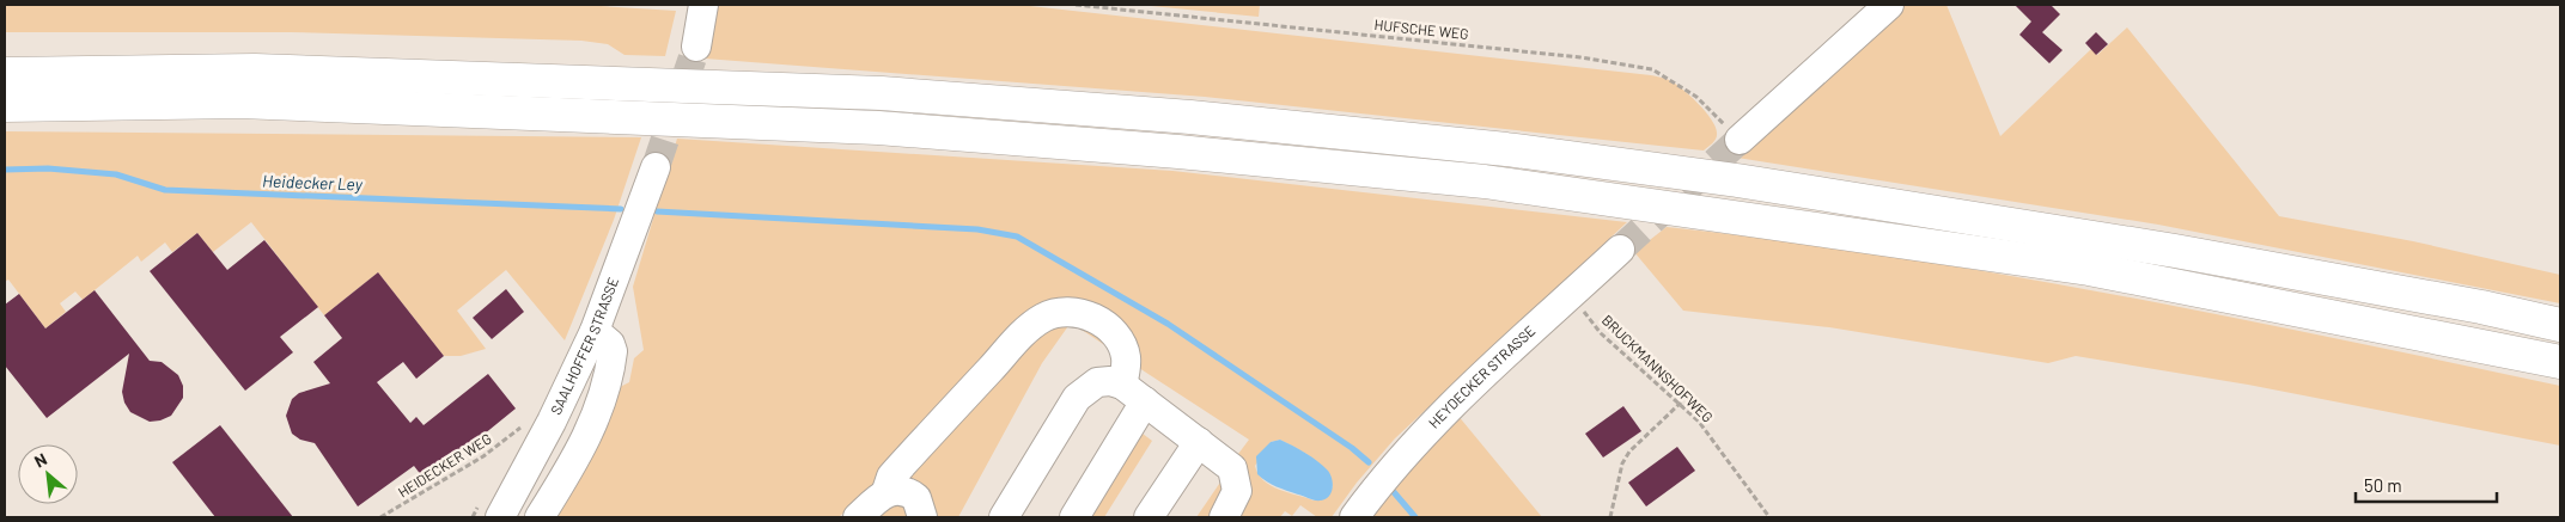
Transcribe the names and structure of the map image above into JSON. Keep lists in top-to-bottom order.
{
  "streets": {
    "street": ["SAALHOFFER STRASSE", "HEYDECKER STRASSE"],
    "path": ["HUFSCHE WEG", "BRUCKMANNSHOFWEG", "HEIDECKER WEG"]
  },
  "crossings": [
    ["SAALHOFFER STRASSE", "HEIDECKER WEG"],
    ["BRUCKMANNSHOFWEG", "HEYDECKER STRASSE"]
  ],
  "water": ["Heidecker Ley"],
  "scale_bar": "50 m",
  "north": "top left"
}
